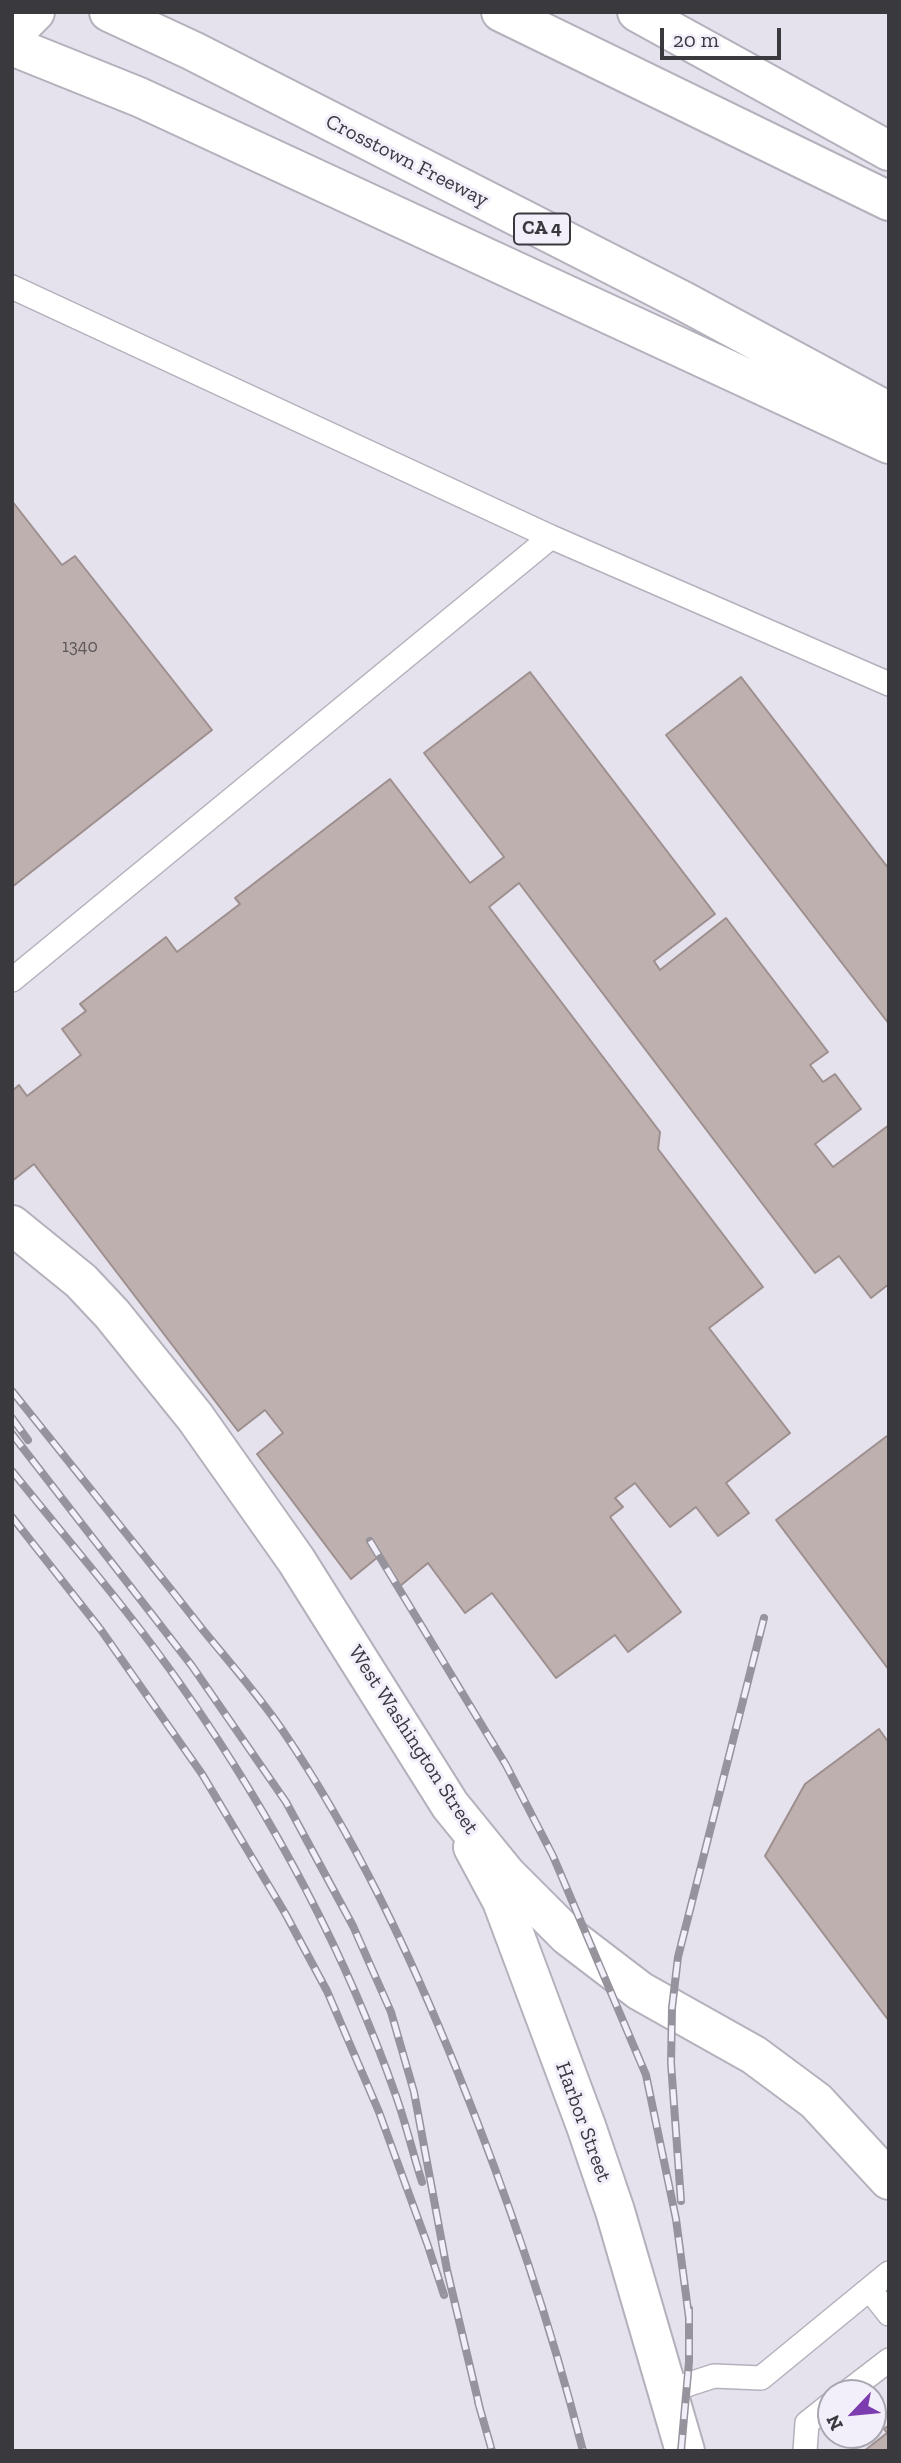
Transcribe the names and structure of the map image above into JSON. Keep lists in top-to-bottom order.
{
  "streets": {
    "main road": [
      "Crosstown Freeway",
      "CA 4",
      "West Washington Street",
      "Harbor Street"
    ]
  },
  "crossings": [
    ["West Washington Street", "Harbor Street"]
  ],
  "house_numbers": ["1340"],
  "scale_bar": "20 m",
  "north": "bottom left"
}
